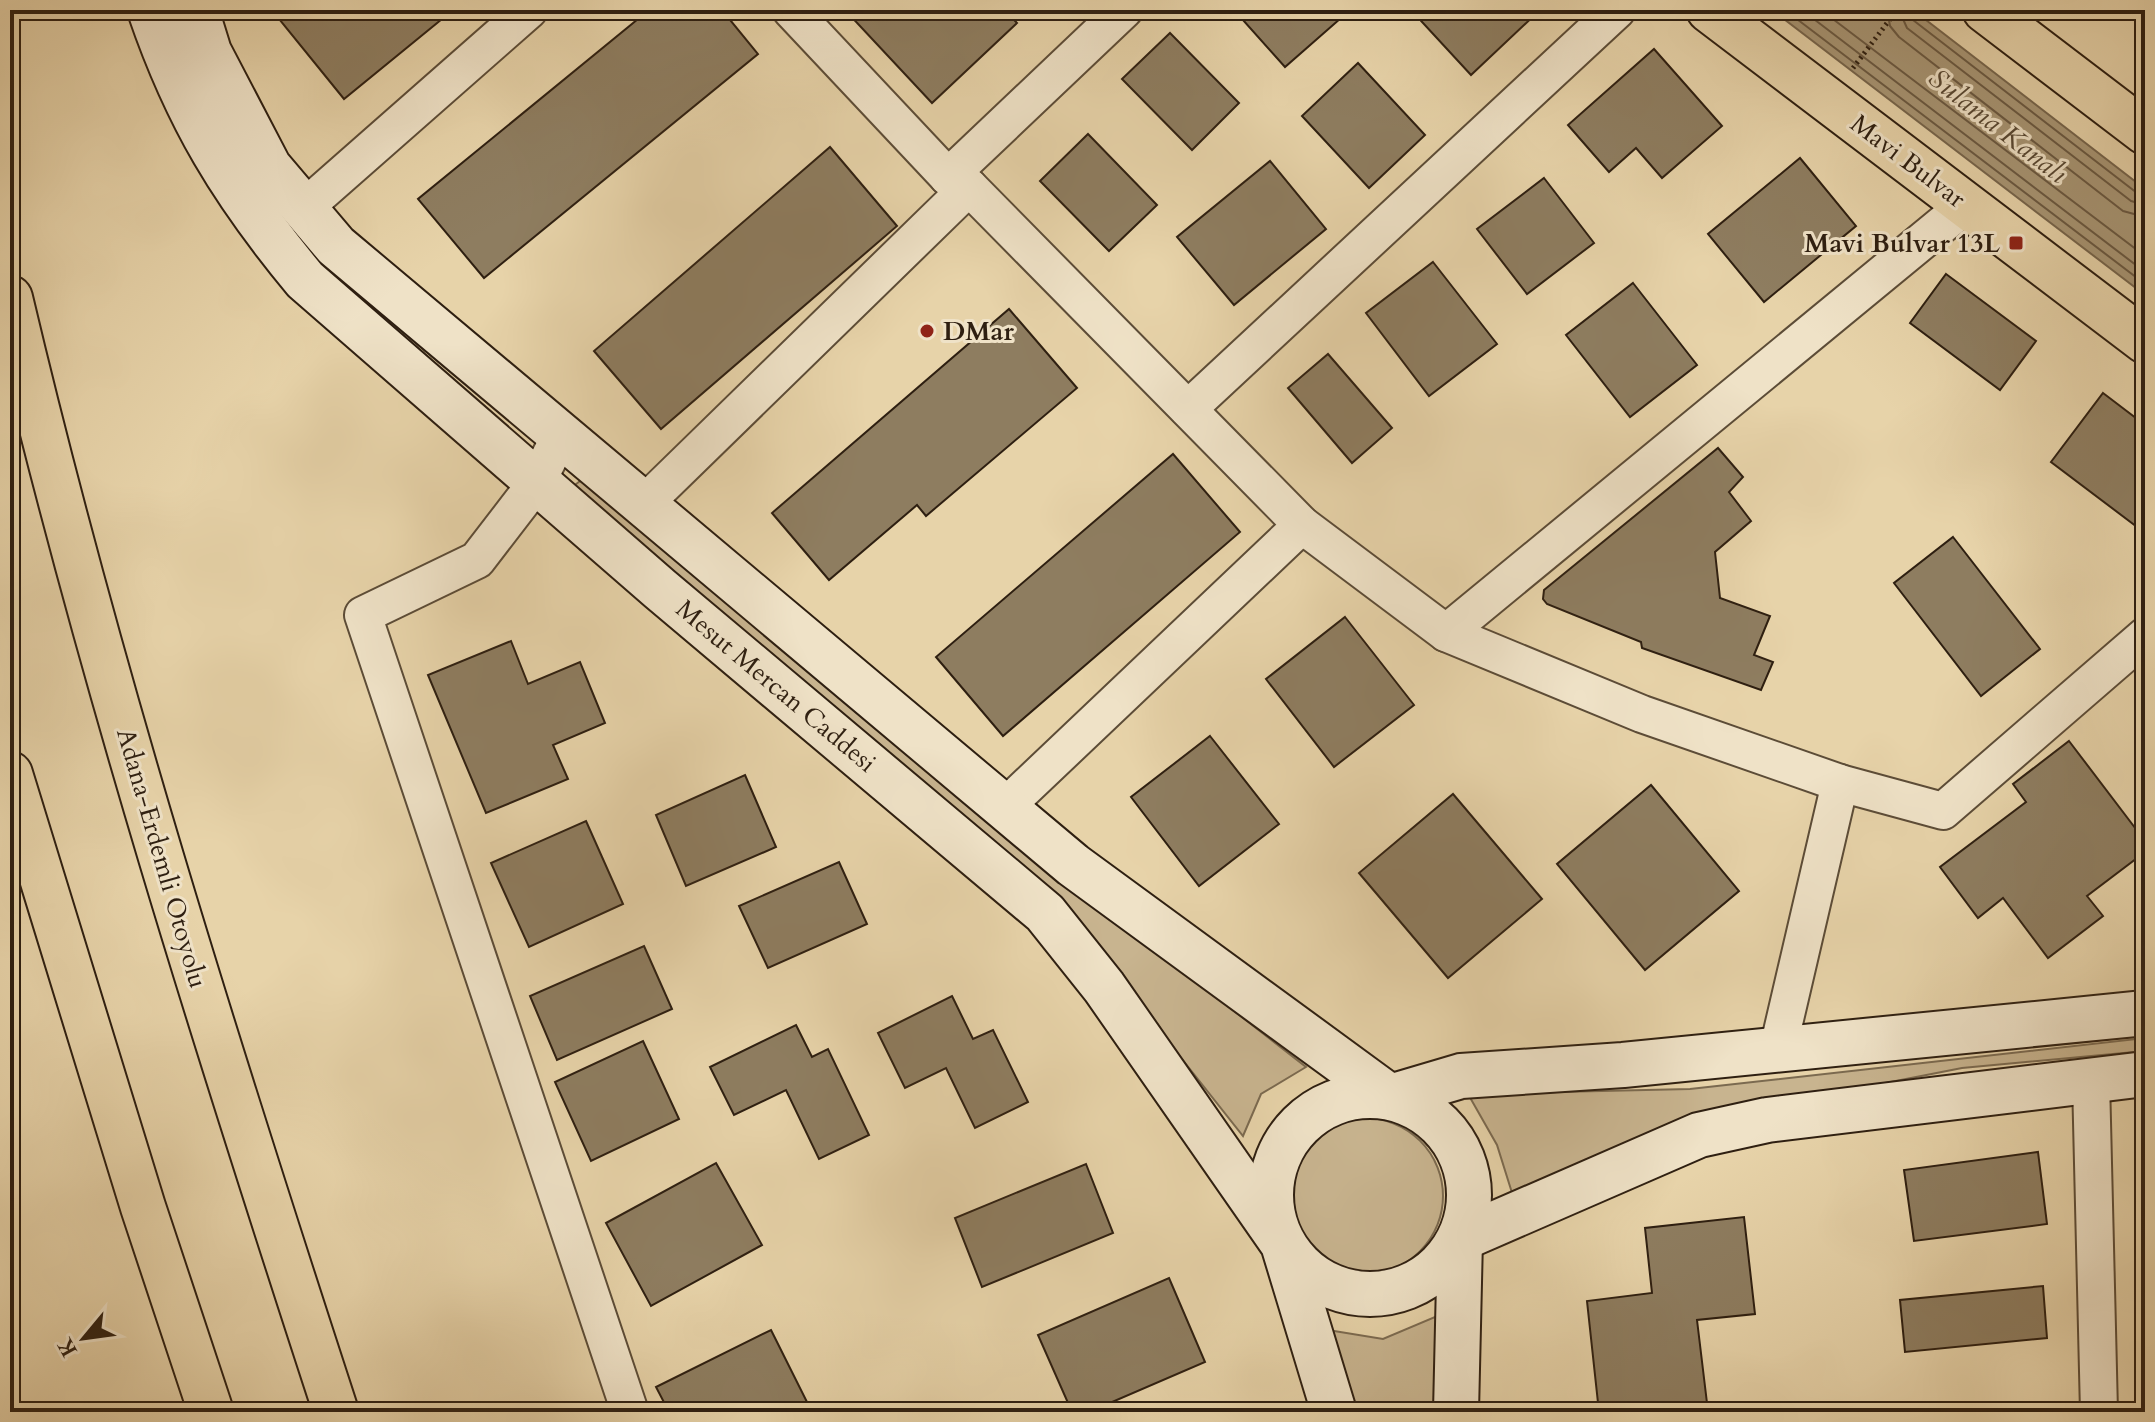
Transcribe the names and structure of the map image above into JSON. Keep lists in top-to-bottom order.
{
  "streets": {
    "main road": ["Mavi Bulvar", "Mesut Mercan Caddesi", "Adana-Erdemli Otoyolu"]
  },
  "water": ["Sulama Kanalı"],
  "places": {
    "transit": ["Mavi Bulvar 13L"],
    "other": ["DMar"]
  },
  "north": "bottom left"
}
